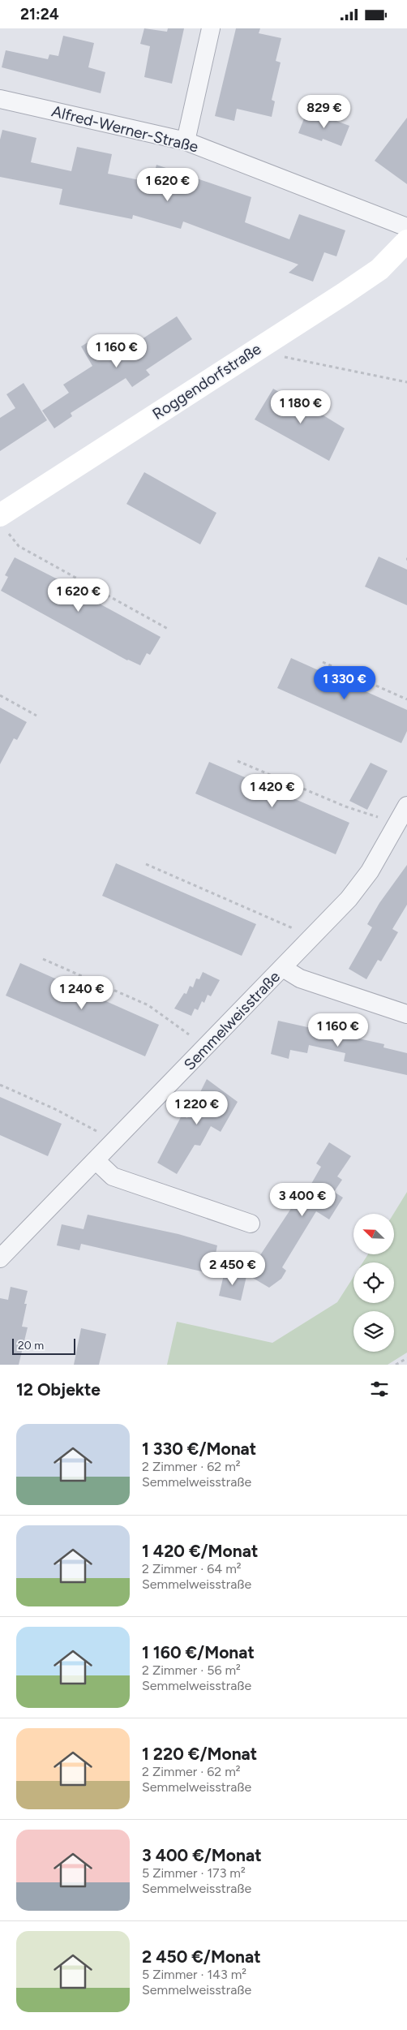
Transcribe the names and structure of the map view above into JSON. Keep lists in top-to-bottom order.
{
  "streets": {
    "street": ["Alfred-Werner-Straße", "Roggendorfstraße", "Semmelweisstraße"]
  },
  "scale_bar": "20 m",
  "north": "top left",
  "page": {
    "status": "21:24",
    "price": [
      "829 €",
      "1 620 €",
      "1 160 €",
      "1 180 €",
      "1 620 €",
      "1 330 €",
      "1 420 €",
      "1 240 €",
      "1 160 €",
      "1 220 €",
      "3 400 €",
      "2 450 €"
    ],
    "scale": "20 m",
    "heading": "12 Objekte",
    "list": [
      {
        "name": "1 330 €/Monat",
        "note": "2 Zimmer · 62 m² · Semmelweisstraße"
      },
      {
        "name": "1 420 €/Monat",
        "note": "2 Zimmer · 64 m² · Semmelweisstraße"
      },
      {
        "name": "1 160 €/Monat",
        "note": "2 Zimmer · 56 m² · Semmelweisstraße"
      },
      {
        "name": "1 220 €/Monat",
        "note": "2 Zimmer · 62 m² · Semmelweisstraße"
      },
      {
        "name": "3 400 €/Monat",
        "note": "5 Zimmer · 173 m² · Semmelweisstraße"
      },
      {
        "name": "2 450 €/Monat",
        "note": "5 Zimmer · 143 m² · Semmelweisstraße"
      }
    ]
  }
}
